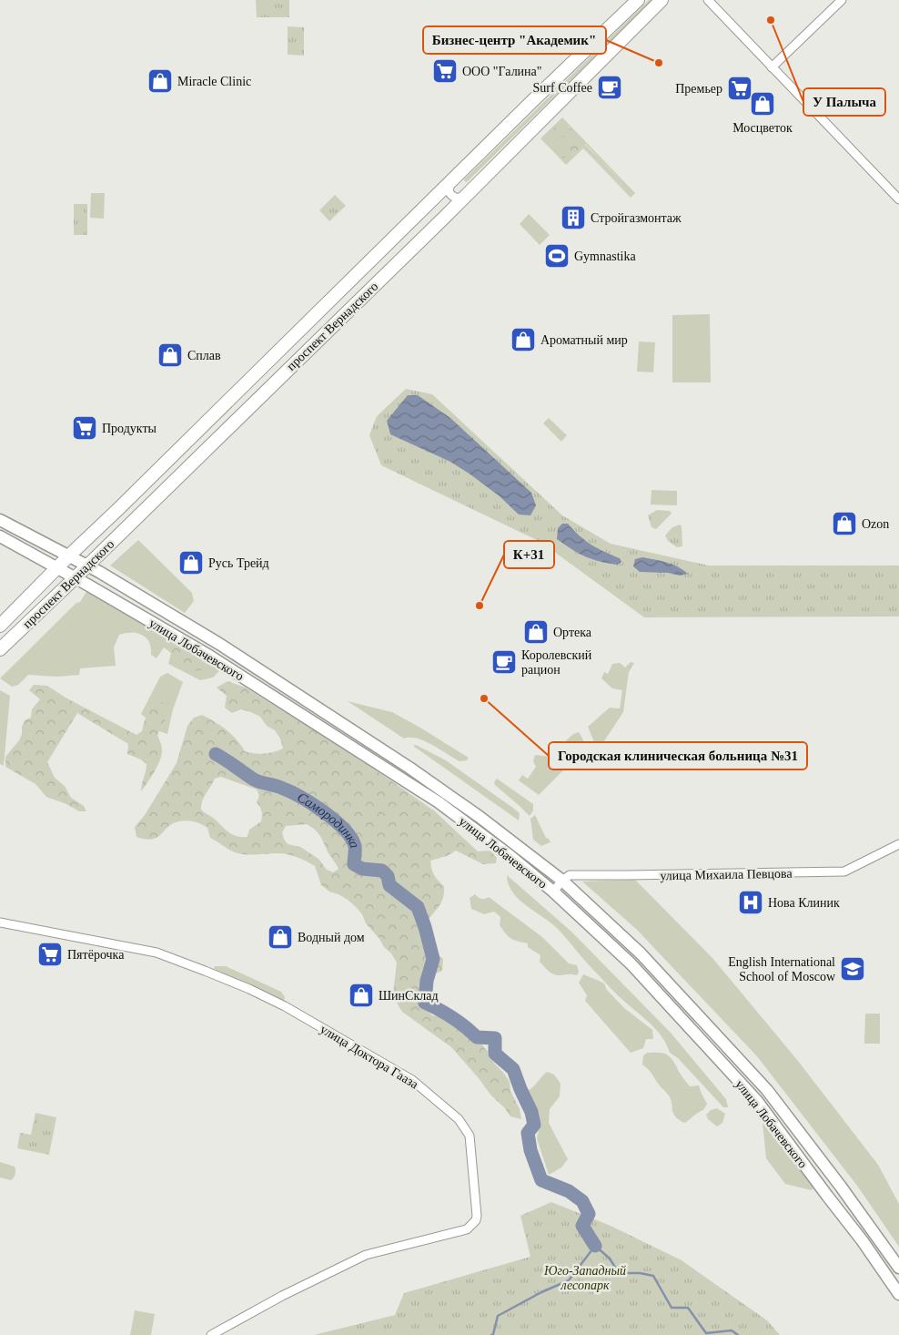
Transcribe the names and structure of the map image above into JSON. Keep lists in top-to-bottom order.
{
  "streets": {
    "main road": ["проспект Вернадского", "улица Лобачевского"],
    "street": ["улица Михаила Певцова", "улица Доктора Гааза"]
  },
  "crossings": [
    ["проспект Вернадского", "улица Лобачевского"],
    ["улица Лобачевского", "улица Михаила Певцова"]
  ],
  "water": ["Самородинка"],
  "parks": ["Юго-Западный лесопарк"],
  "places": {
    "other": [
      "У Палыча",
      "Бизнес-центр \"Академик\"",
      "К+31",
      "Городская клиническая больница №31"
    ],
    "supermarket": [
      "ООО \"Галина\"",
      "Премьер",
      "Продукты",
      "Пятёрочка"
    ],
    "shop": [
      "Miracle Clinic",
      "Мосцветок",
      "Ароматный мир",
      "Сплав",
      "Ozon",
      "Русь Трейд",
      "Ортека",
      "Водный дом",
      "ШинСклад"
    ],
    "cafe": ["Surf Coffee", "Королевский рацион"],
    "building": ["Стройгазмонтаж"],
    "sports": ["Gymnastika"],
    "hospital": ["Нова Клиник"],
    "school or university": ["English International School of Moscow"]
  }
}
